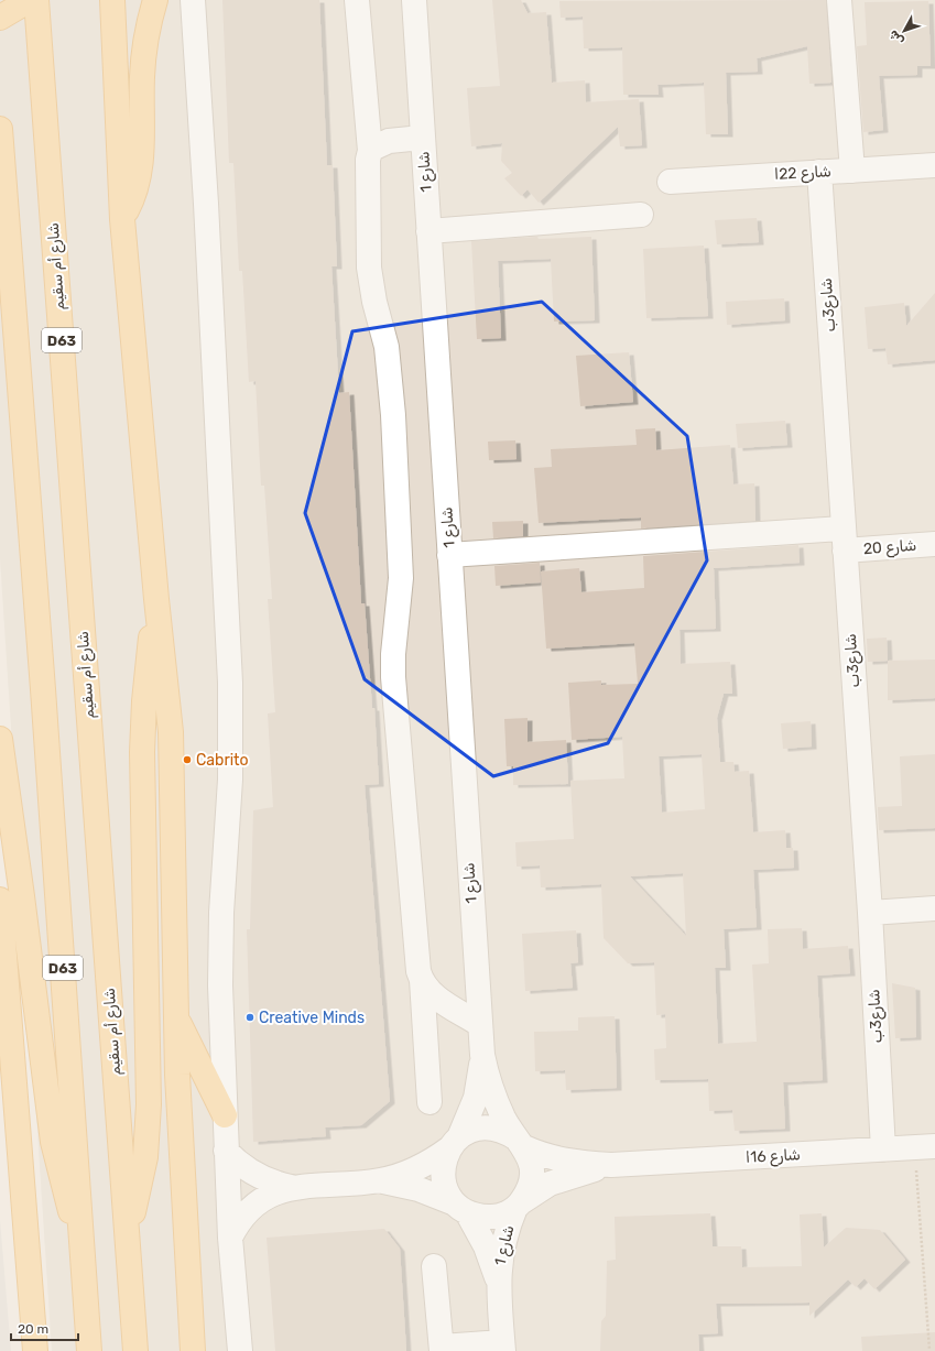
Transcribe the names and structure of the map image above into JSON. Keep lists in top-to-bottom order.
{
  "streets": {
    "main road": ["شارع أم سقيم", "D63"],
    "street": [
      "شارع 1",
      "شارع 22ا",
      "شارع3ب",
      "شارع 20",
      "شارع 16ا"
    ]
  },
  "crossings": [
    ["شارع 1", "شارع 20"],
    ["شارع 1", "شارع 16ا"],
    ["شارع 22ا", "شارع3ب"],
    ["شارع3ب", "شارع 20"],
    ["شارع3ب", "شارع 16ا"]
  ],
  "places": ["Cabrito", "Creative Minds"],
  "scale_bar": "20 m",
  "north": "bottom left"
}
